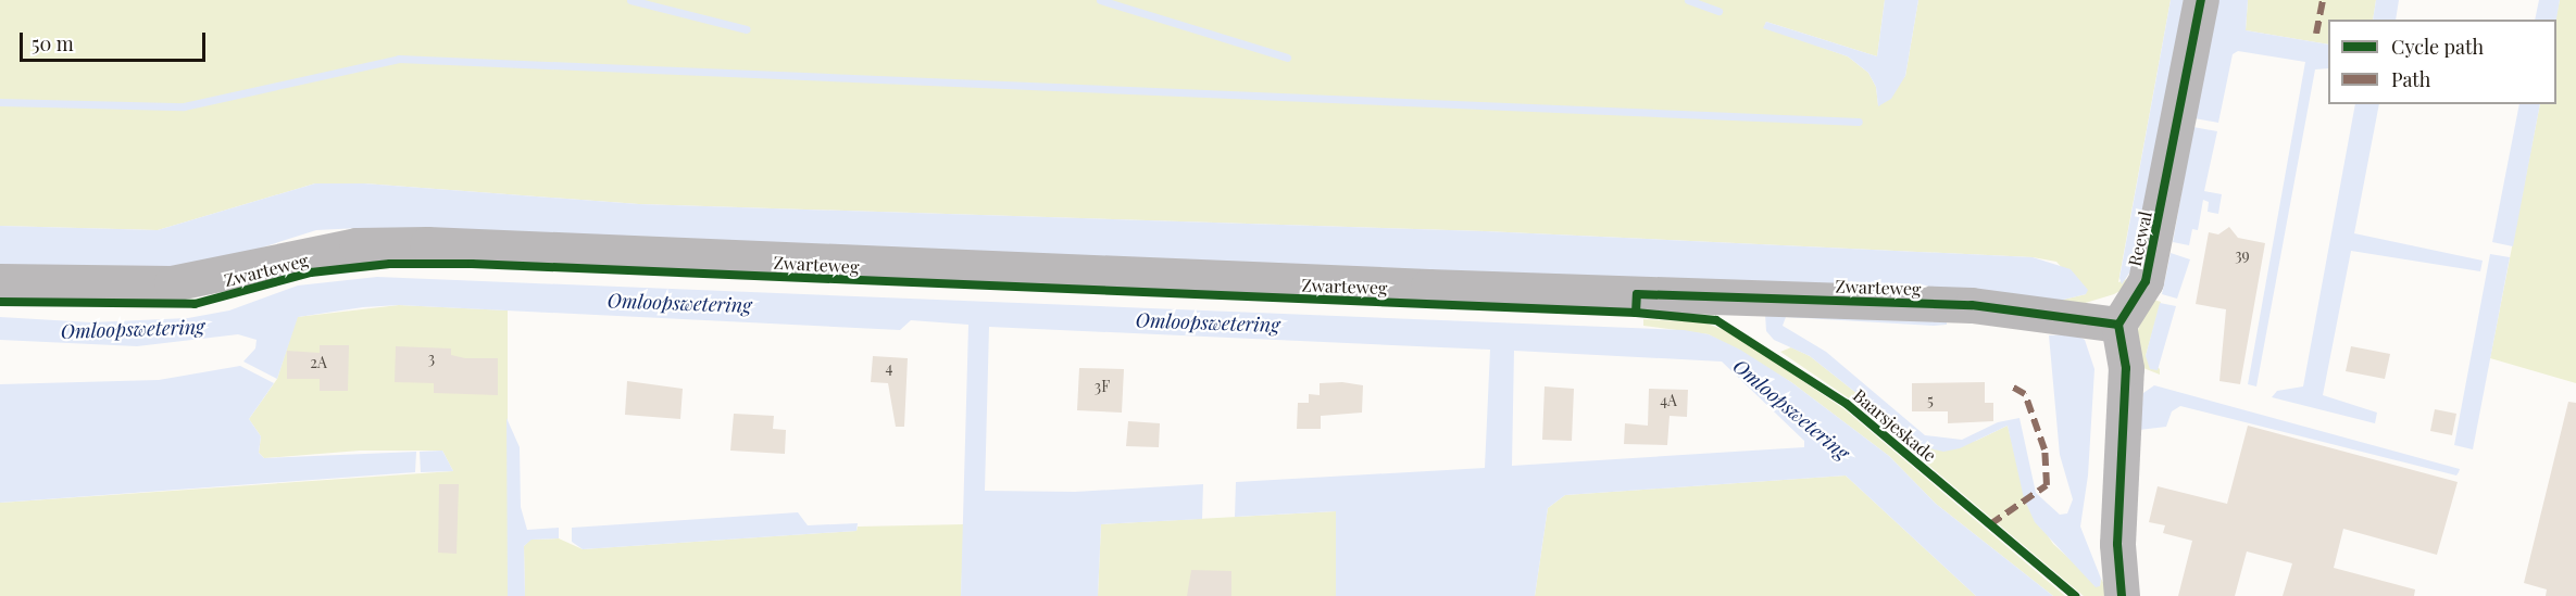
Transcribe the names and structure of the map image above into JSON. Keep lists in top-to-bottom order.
{
  "streets": {
    "street": ["Reewal", "Zwarteweg"],
    "cycle path": ["Baarsjeskade"]
  },
  "crossings": [
    ["Reewal", "Zwarteweg"]
  ],
  "water": ["Omloopswetering"],
  "house_numbers": [
    "39",
    "3",
    "2A",
    "4",
    "3F",
    "4A",
    "5"
  ],
  "legend": ["Cycle path", "Path"],
  "scale_bar": "50 m"
}
